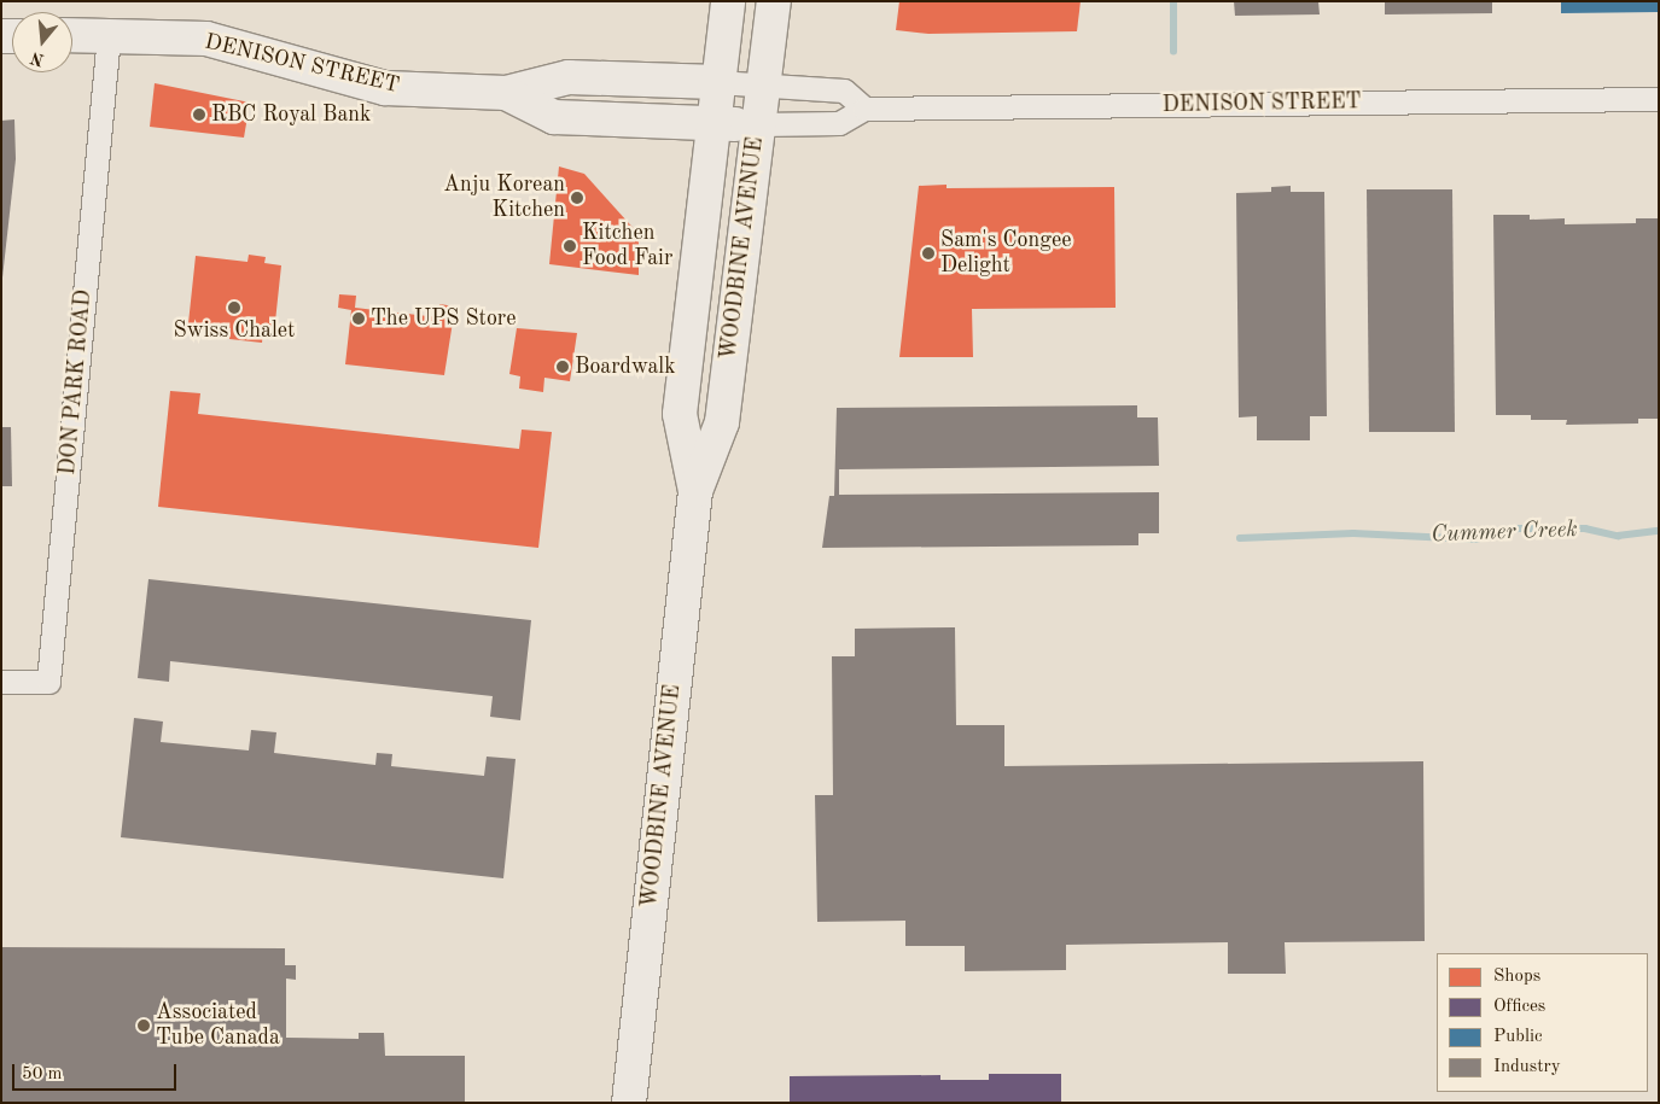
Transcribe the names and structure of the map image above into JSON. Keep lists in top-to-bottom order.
{
  "streets": {
    "main road": ["DENISON STREET", "WOODBINE AVENUE"],
    "street": ["DON PARK ROAD"]
  },
  "crossings": [
    ["DENISON STREET", "WOODBINE AVENUE"],
    ["DENISON STREET", "DON PARK ROAD"]
  ],
  "water": ["Cummer Creek"],
  "places": [
    "RBC Royal Bank",
    "Anju Korean Kitchen",
    "Kitchen Food Fair",
    "Sam's Congee Delight",
    "Swiss Chalet",
    "The UPS Store",
    "Boardwalk",
    "Associated Tube Canada"
  ],
  "legend": [
    "Shops",
    "Offices",
    "Public",
    "Industry"
  ],
  "scale_bar": "50 m",
  "north": "bottom"
}
